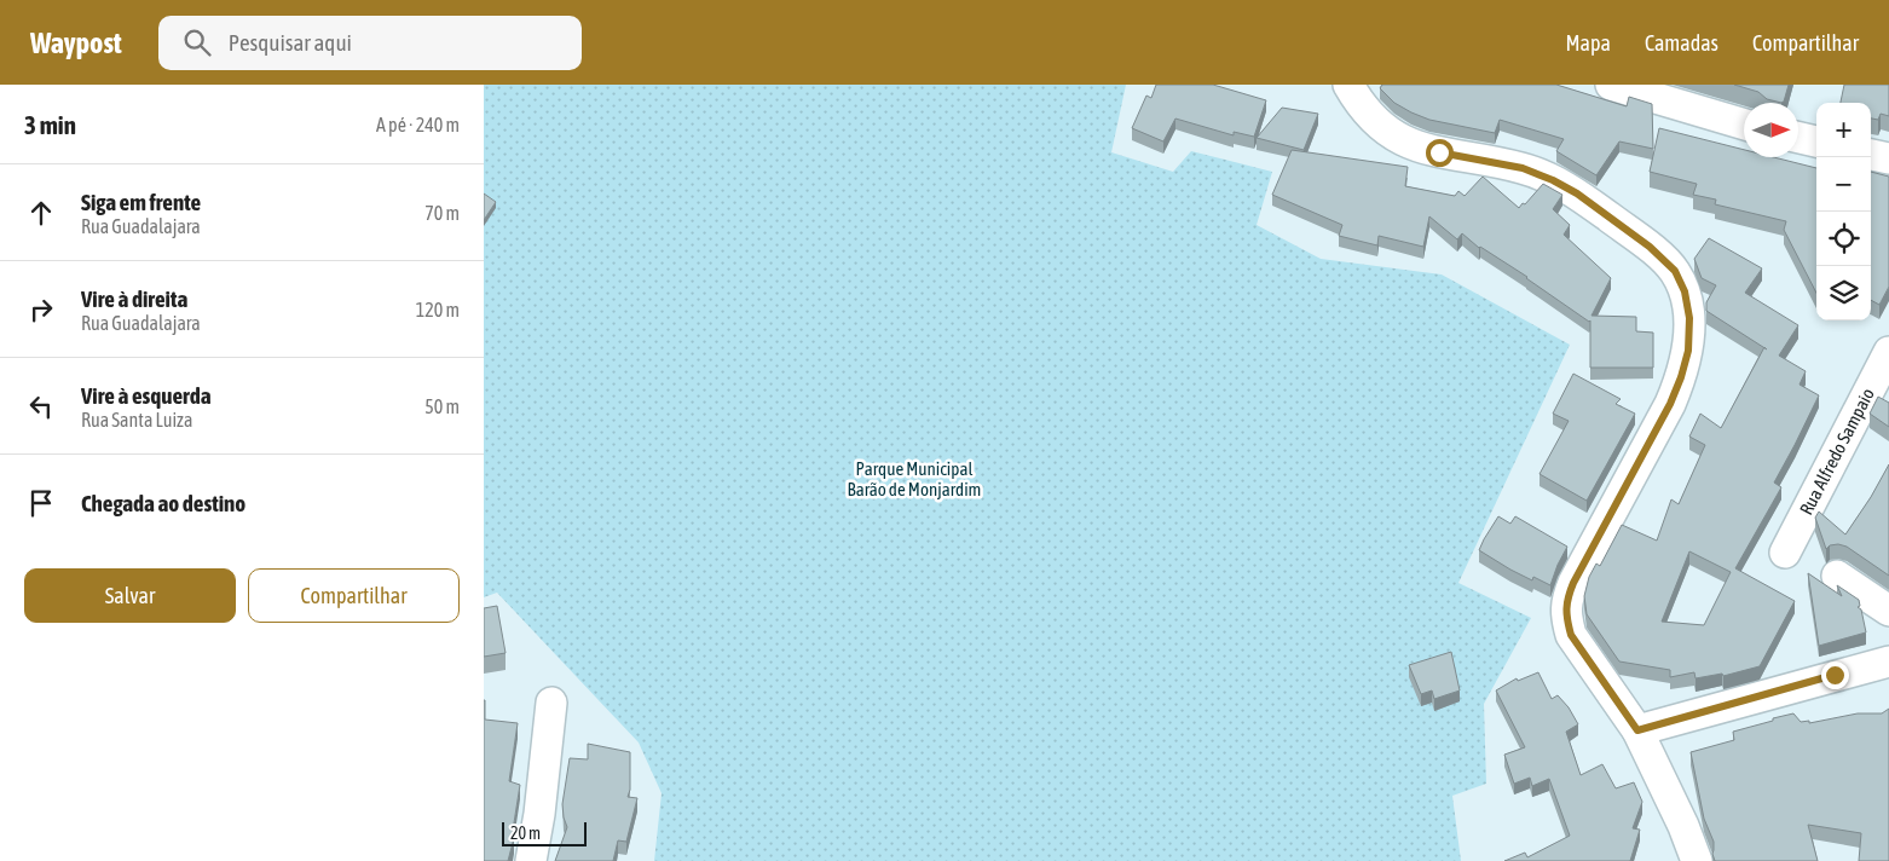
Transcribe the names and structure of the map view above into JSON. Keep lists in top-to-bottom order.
{
  "streets": {
    "street": ["Rua Alfredo Sampaio"]
  },
  "parks": ["Parque Municipal Barão de Monjardim"],
  "scale_bar": "20 m",
  "north": "right",
  "page": {
    "header": "Waypost",
    "search": "Pesquisar aqui",
    "nav": ["Mapa", "Camadas", "Compartilhar"],
    "heading": ["3 min", "A pé · 240 m"],
    "map_buttons": ["+", "−"],
    "list": [
      ["Siga em frente", "Rua Guadalajara", "70 m"],
      ["Vire à direita", "Rua Guadalajara", "120 m"],
      ["Vire à esquerda", "Rua Santa Luiza", "50 m"],
      "Chegada ao destino"
    ],
    "buttons": ["Salvar", "Compartilhar"],
    "scale": "20 m"
  }
}
